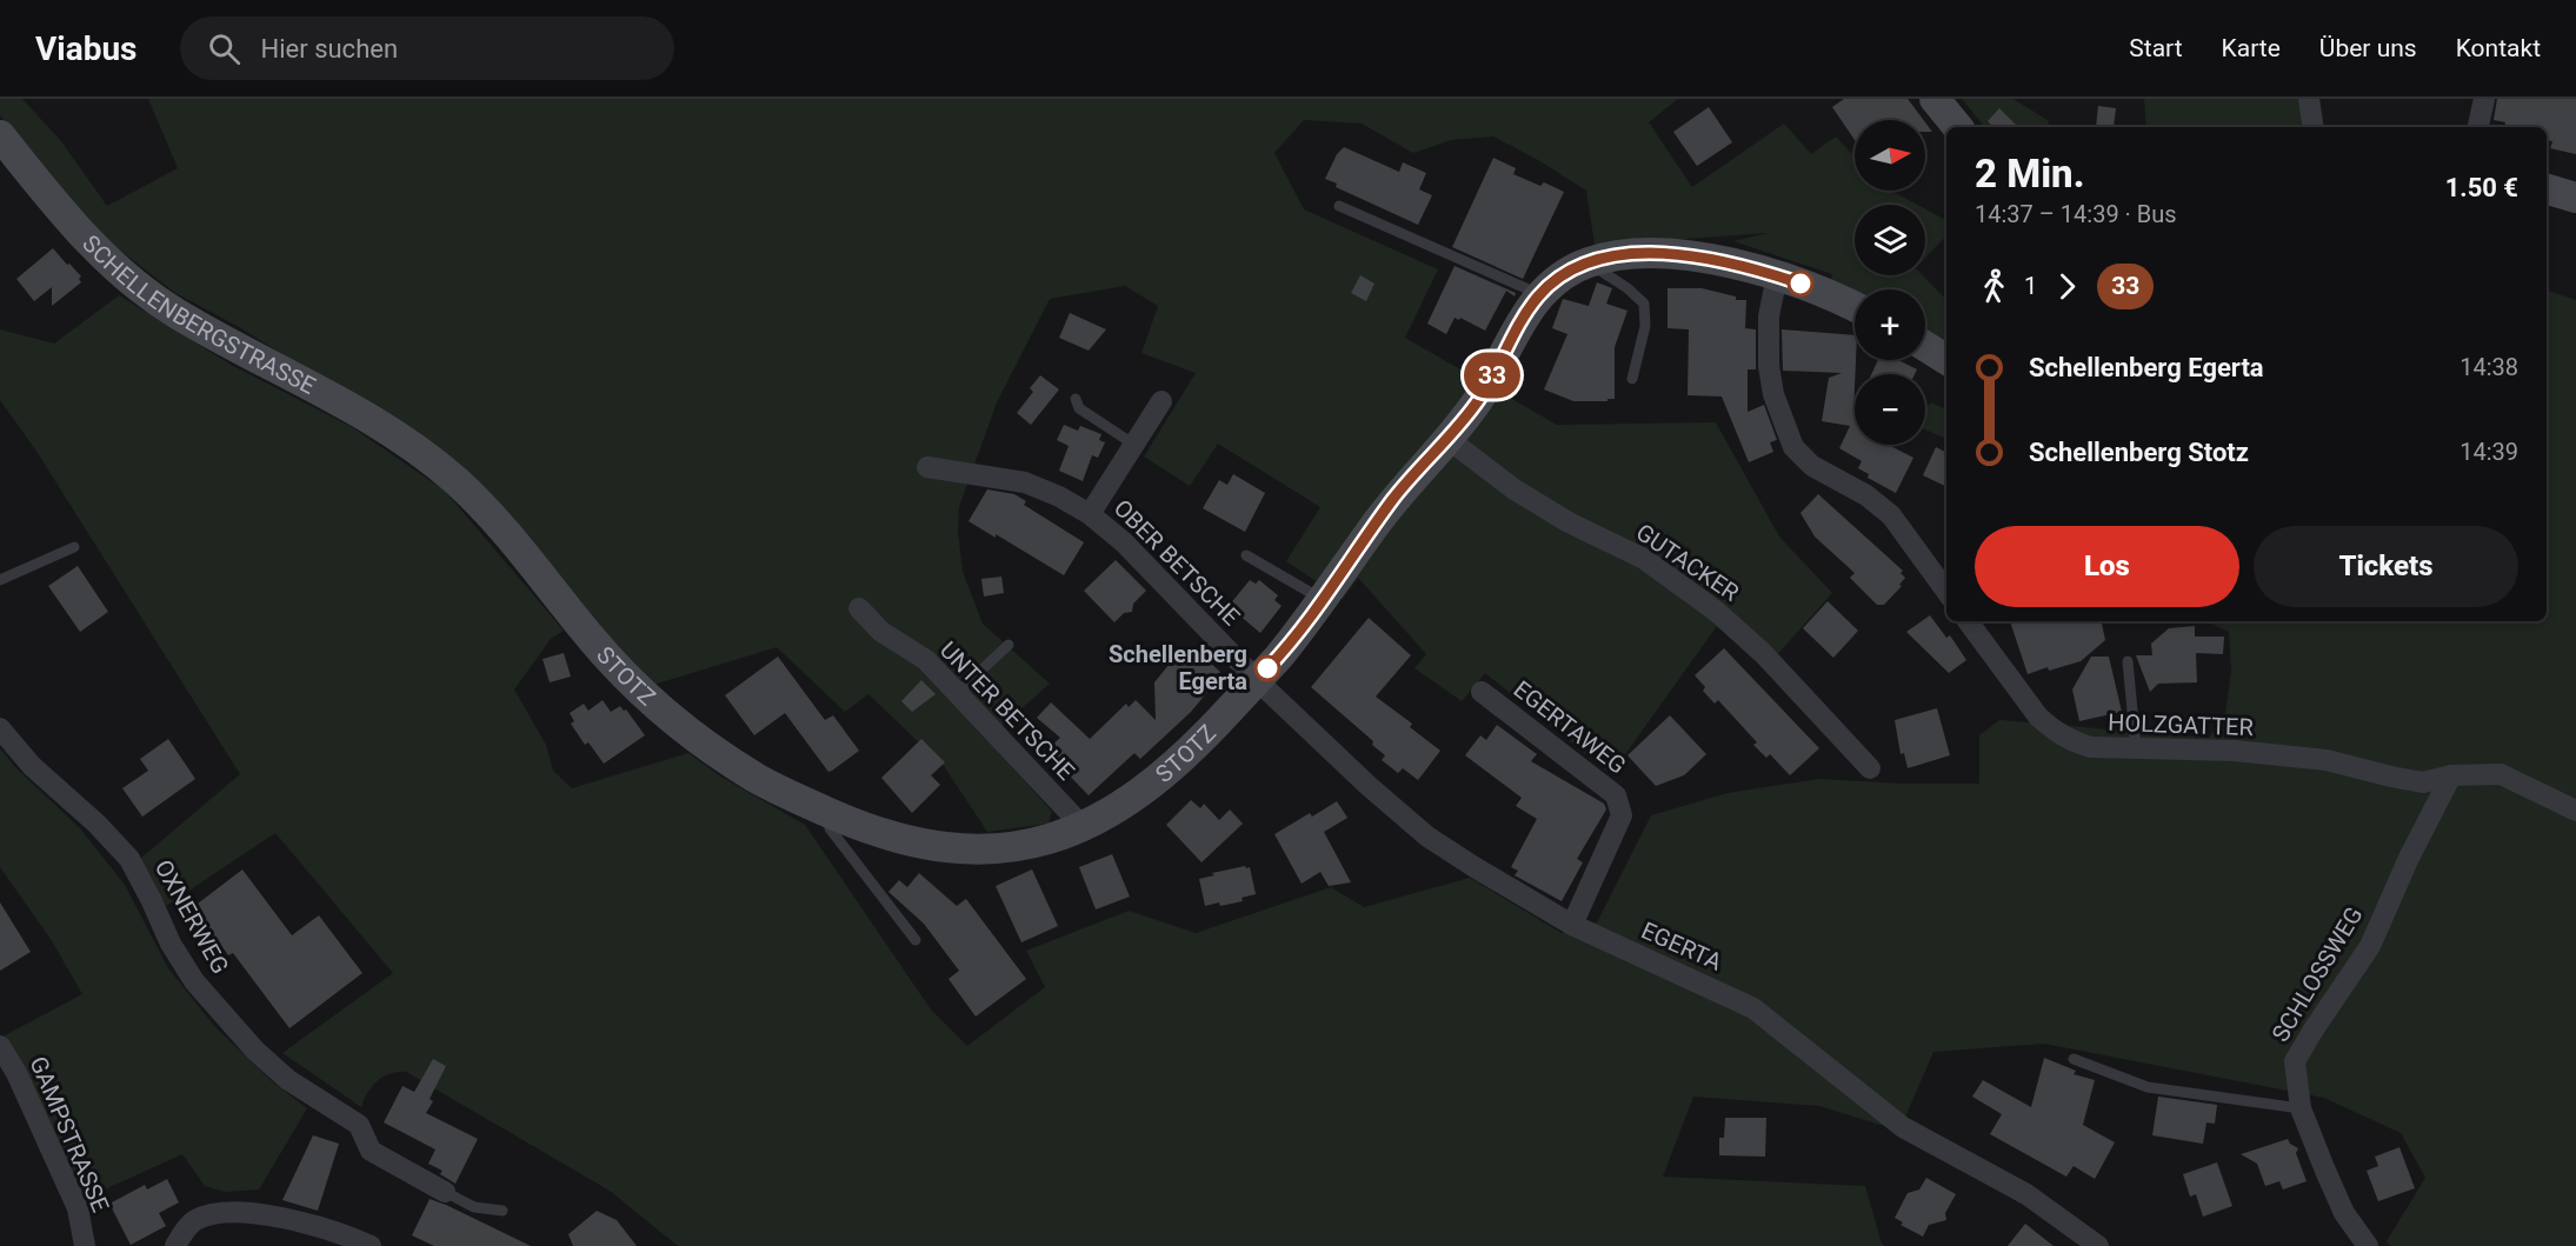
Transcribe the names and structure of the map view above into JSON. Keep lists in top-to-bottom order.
{
  "streets": {
    "street": [
      "SCHELLENBERGSTRASSE",
      "OBER BETSCHE",
      "GUTACKER",
      "STOTZ",
      "UNTER BETSCHE",
      "HOLZGATTER",
      "EGERTAWEG",
      "OXNERWEG",
      "EGERTA",
      "SCHLOSSWEG",
      "GAMPSTRASSE"
    ]
  },
  "crossings": [
    ["SCHELLENBERGSTRASSE", "STOTZ"],
    ["OBER BETSCHE", "STOTZ"],
    ["OBER BETSCHE", "EGERTA"],
    ["GUTACKER", "STOTZ"],
    ["STOTZ", "UNTER BETSCHE"],
    ["STOTZ", "EGERTA"],
    ["HOLZGATTER", "SCHLOSSWEG"],
    ["EGERTAWEG", "EGERTA"]
  ],
  "places": ["Schellenberg Egerta"],
  "lines": ["bus line 33"],
  "north": "right",
  "page": {
    "header": "Viabus",
    "search": "Hier suchen",
    "nav": [
      "Start",
      "Karte",
      "Über uns",
      "Kontakt"
    ],
    "on_map": "33",
    "map_buttons": ["+", "−"],
    "heading": ["2 Min.", "14:37 – 14:39 · Bus", "1.50 €"],
    "legs": ["1", "33"],
    "list": [
      {
        "name": "Schellenberg Egerta",
        "value": "14:38"
      },
      {
        "name": "Schellenberg Stotz",
        "value": "14:39"
      }
    ],
    "buttons": ["Los", "Tickets"]
  }
}
